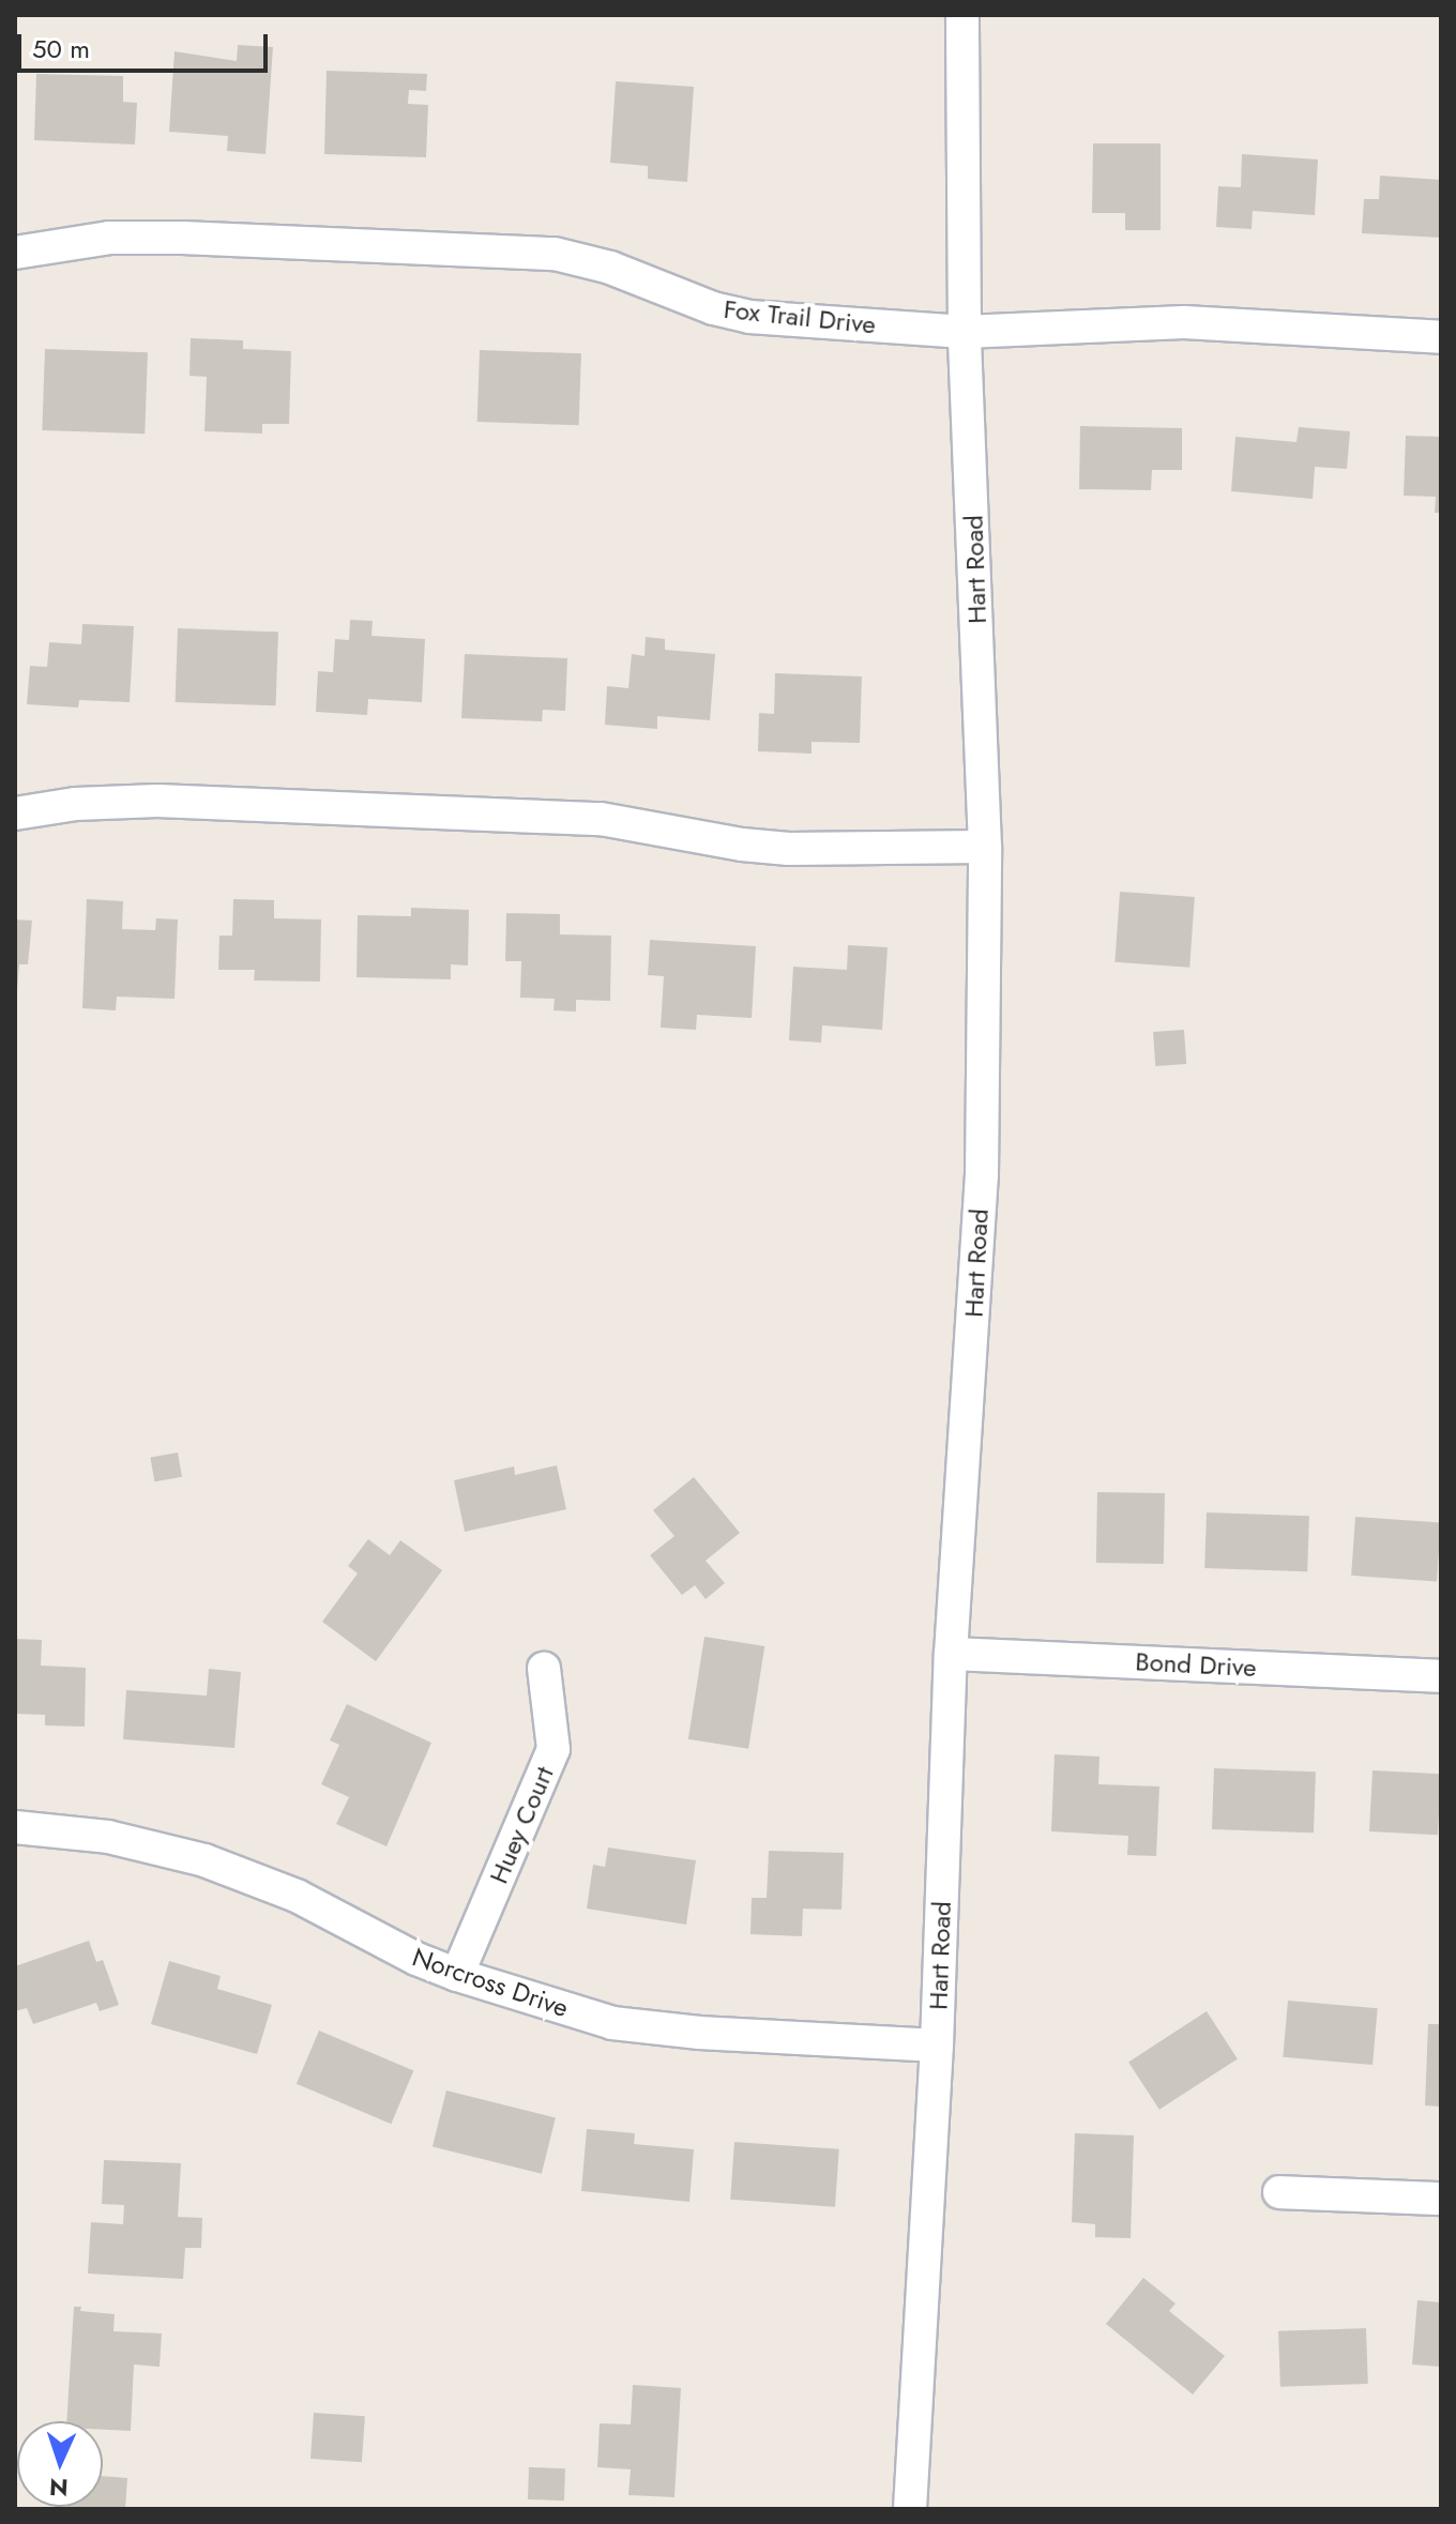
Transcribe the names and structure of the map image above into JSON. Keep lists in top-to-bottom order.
{
  "streets": {
    "street": [
      "Fox Trail Drive",
      "Hart Road",
      "Bond Drive",
      "Huey Court",
      "Norcross Drive"
    ]
  },
  "crossings": [
    ["Fox Trail Drive", "Hart Road"],
    ["Hart Road", "Bond Drive"],
    ["Hart Road", "Norcross Drive"],
    ["Huey Court", "Norcross Drive"]
  ],
  "scale_bar": "50 m",
  "north": "bottom"
}
